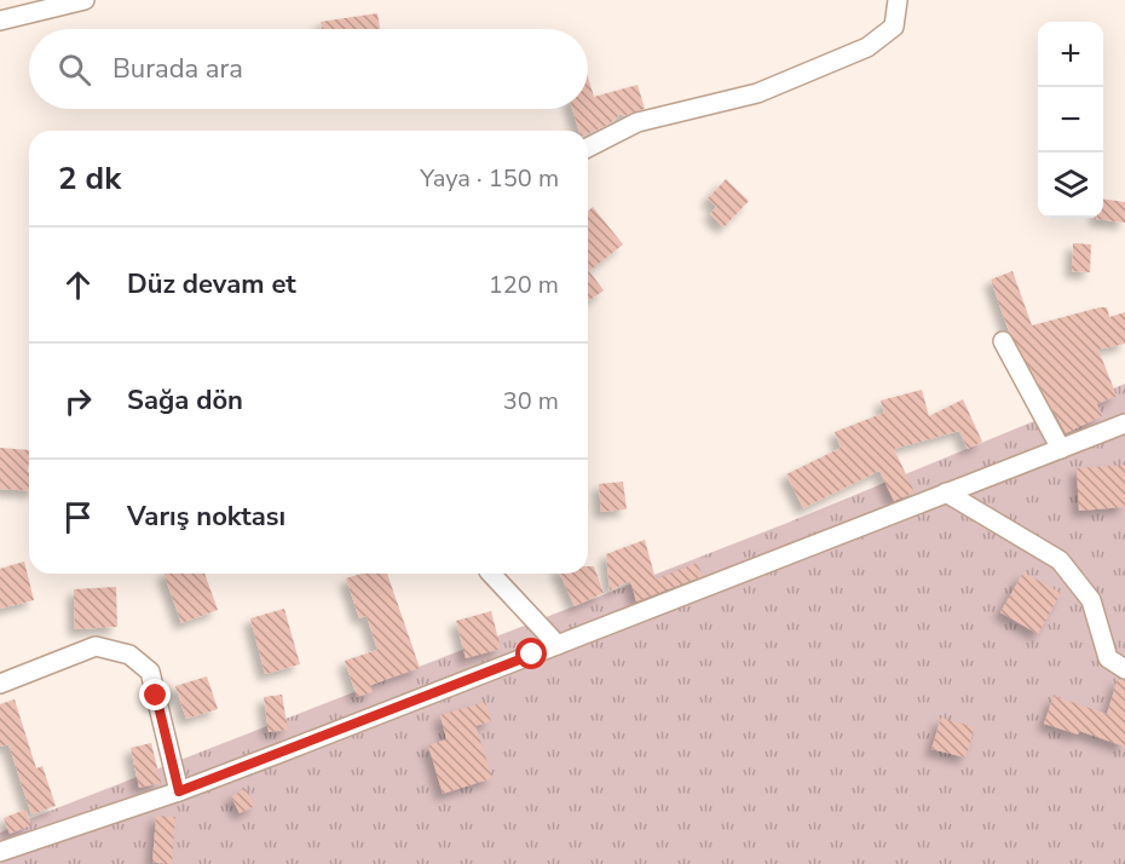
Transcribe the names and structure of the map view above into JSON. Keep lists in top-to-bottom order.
{
  "page": {
    "map_buttons": ["+", "−"],
    "search": "Burada ara",
    "heading": ["2 dk", "Yaya · 150 m"],
    "list": [
      ["Düz devam et", "120 m"],
      ["Sağa dön", "30 m"],
      "Varış noktası"
    ]
  }
}
